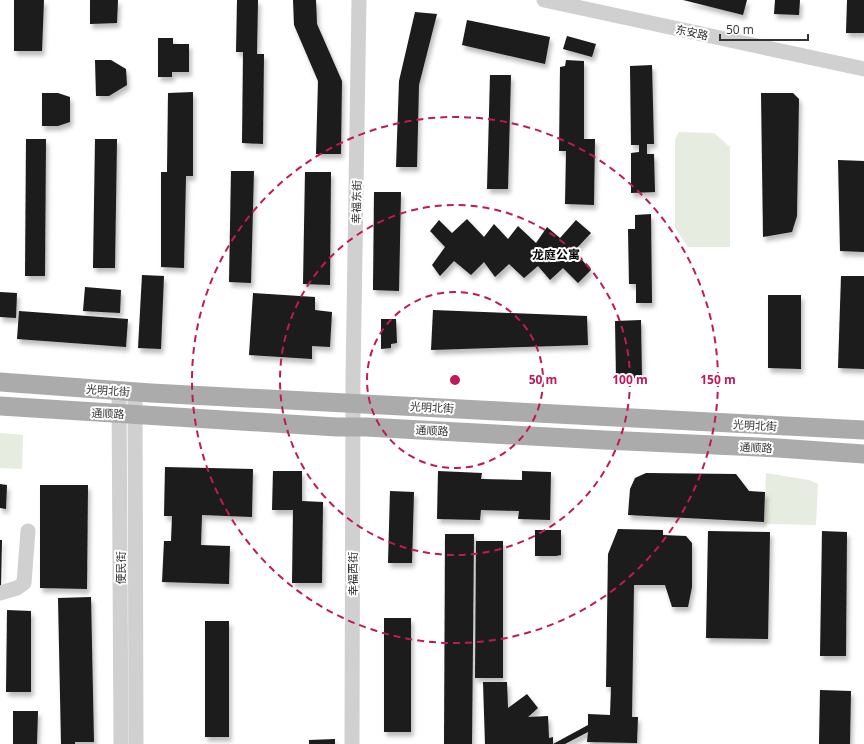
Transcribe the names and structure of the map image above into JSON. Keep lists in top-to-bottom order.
{
  "streets": {
    "main road": ["光明北街", "通顺路"],
    "street": [
      "东安路",
      "幸福东街",
      "便民街",
      "幸福西街"
    ]
  },
  "crossings": [
    ["幸福东街", "光明北街"],
    ["幸福东街", "幸福西街"],
    ["光明北街", "便民街"],
    ["光明北街", "幸福西街"],
    ["通顺路", "便民街"],
    ["通顺路", "幸福西街"]
  ],
  "districts": ["龙庭公寓"],
  "scale_bar": "50 m",
  "rings": ["50 m", "100 m", "150 m"]
}
